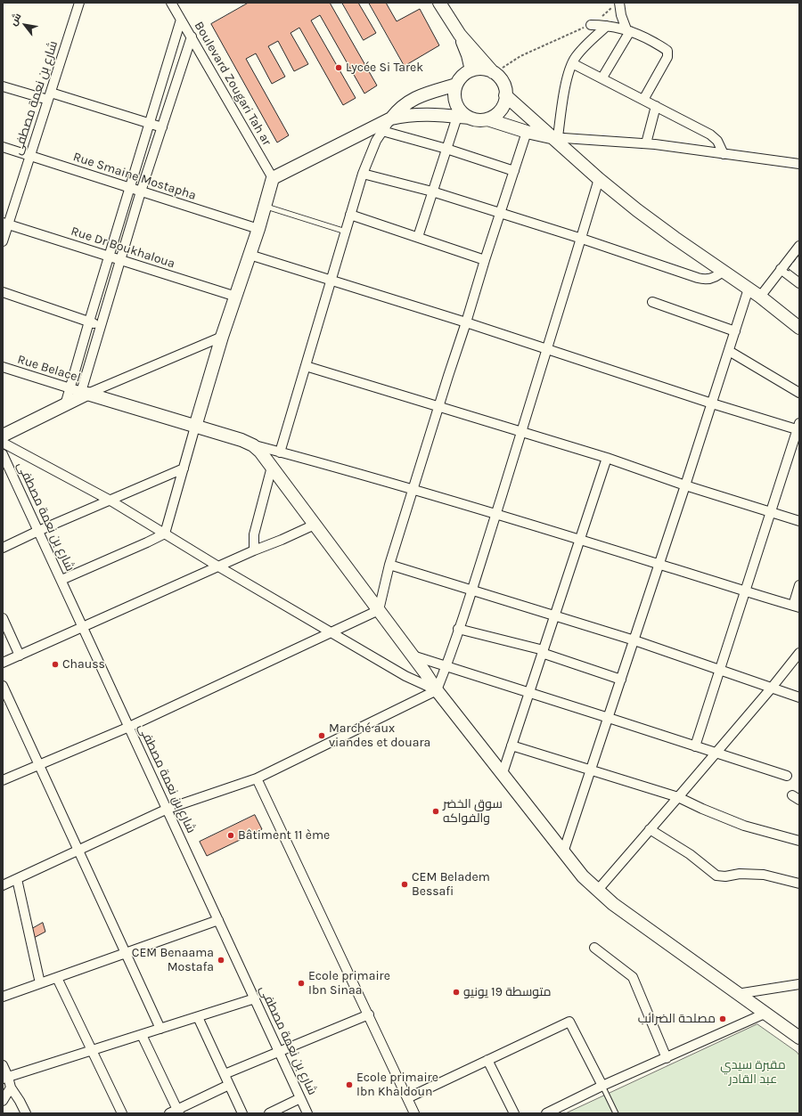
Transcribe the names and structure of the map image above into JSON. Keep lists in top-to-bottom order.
{
  "streets": {
    "street": [
      "Boulevard Zougari Tah ar",
      "شارع بن نعمة مصطفى",
      "Rue Smaine Mostapha",
      "Rue Dr Boukhaloua",
      "Rue Belacel"
    ]
  },
  "crossings": [
    ["شارع بن نعمة مصطفى", "Rue Smaine Mostapha"],
    ["شارع بن نعمة مصطفى", "Rue Dr Boukhaloua"]
  ],
  "parks": ["مقبرة سيدي عبد القادر"],
  "places": [
    "Lycée Si Tarek",
    "Chauss",
    "Marché aux viandes et douara",
    "سوق الخضر والفواكه",
    "Bâtiment 11 ème",
    "CEM Beladem Bessafi",
    "CEM Benaama Mostafa",
    "Ecole primaire Ibn Sinaa",
    "متوسطة 19 يونيو",
    "مصلحة الضرائب",
    "Ecole primaire Ibn Khaldoun"
  ],
  "north": "top left"
}
